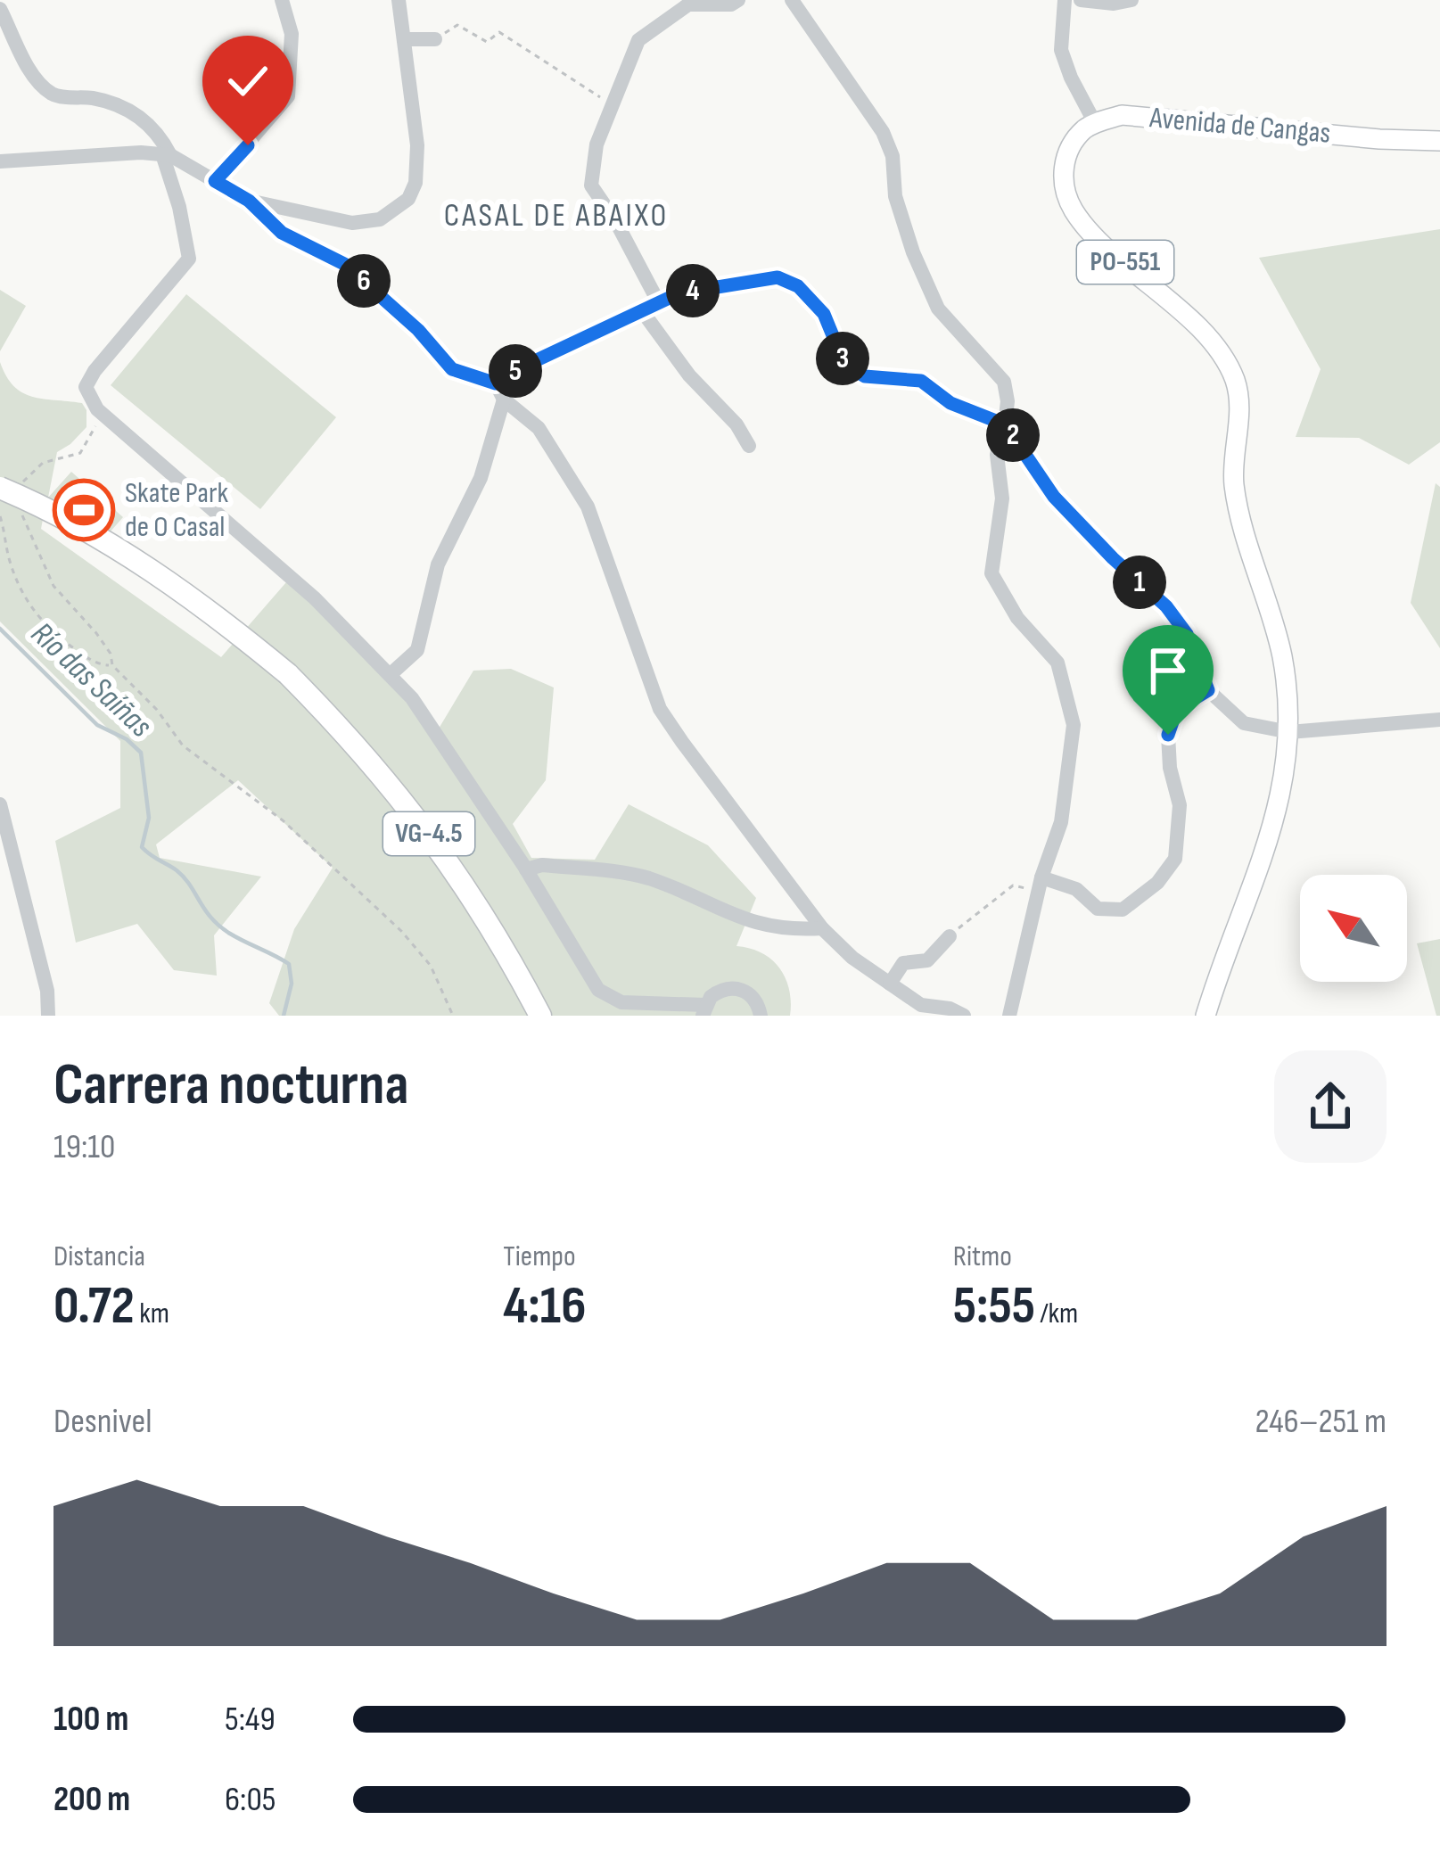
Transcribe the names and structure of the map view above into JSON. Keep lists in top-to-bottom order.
{
  "streets": {
    "highway": ["VG-4.5"],
    "main road": ["Avenida de Cangas", "PO-551"]
  },
  "crossings": [
    ["Avenida de Cangas", "PO-551"]
  ],
  "districts": ["CASAL DE ABAIXO"],
  "water": ["Río das Saíñas"],
  "places": {
    "sports": ["Skate Park de O Casal"]
  },
  "north": "top left",
  "page": {
    "pins": [
      "6",
      "4",
      "3",
      "5",
      "2",
      "1"
    ],
    "heading": ["Carrera nocturna", "19:10"],
    "stats": [
      ["Distancia", "0.72 km"],
      ["Tiempo", "4:16"],
      ["Ritmo", "5:55 /km"]
    ],
    "chart": ["Desnivel", "246–251 m"],
    "list": [
      {
        "name": "100 m",
        "note": "5:49"
      },
      {
        "name": "200 m",
        "note": "6:05"
      }
    ]
  }
}
